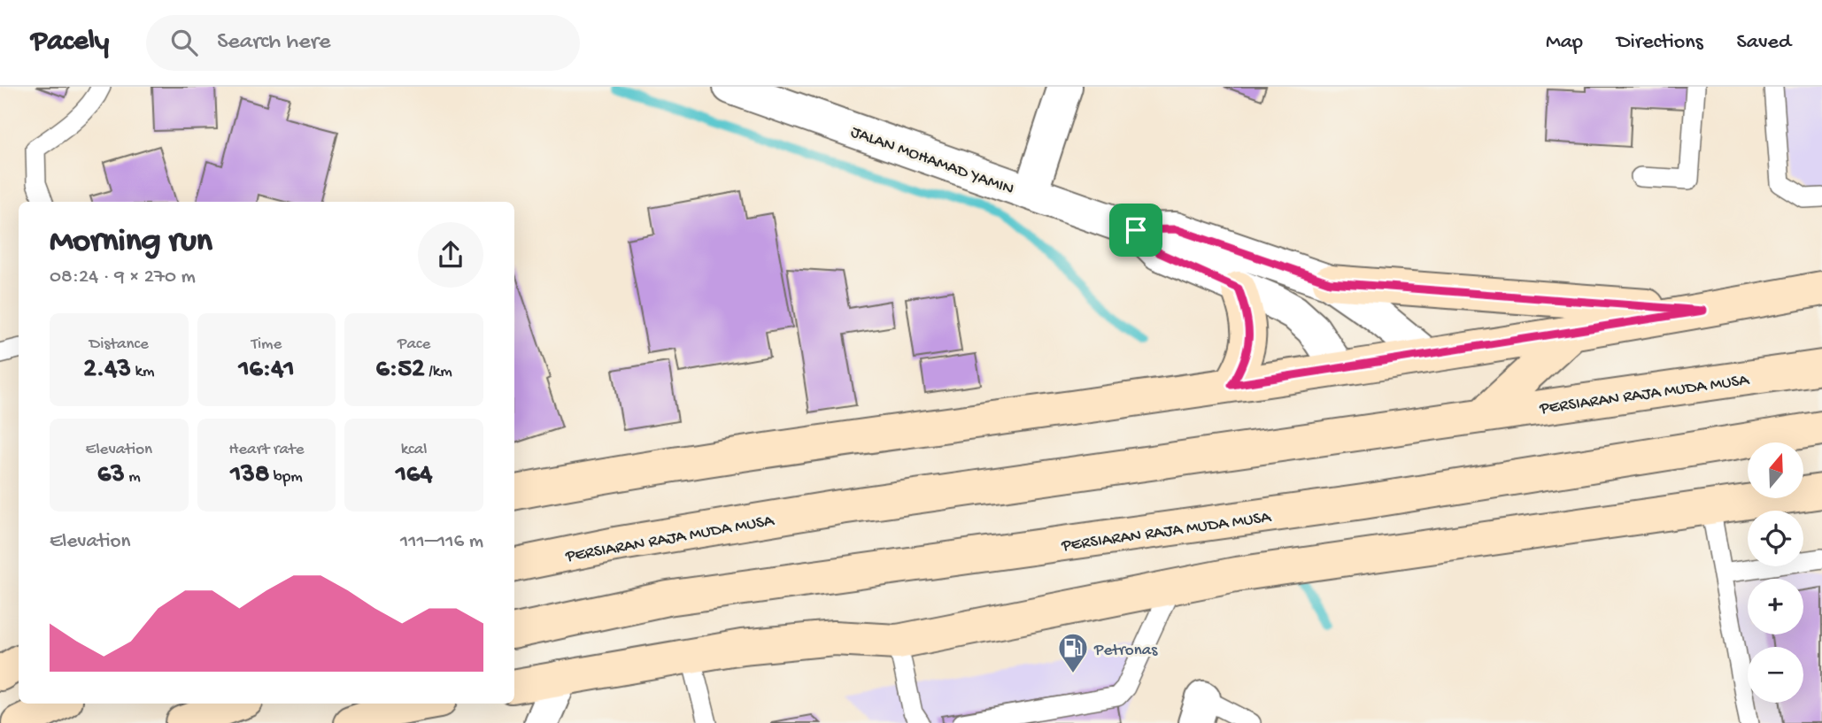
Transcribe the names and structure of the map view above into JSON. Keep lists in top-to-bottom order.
{
  "streets": {
    "street": ["JALAN MOHAMAD YAMIN", "PERSIARAN RAJA MUDA MUSA"]
  },
  "places": {
    "fuel station": ["Petronas"]
  },
  "north": "top",
  "page": {
    "header": "Pacely",
    "search": "Search here",
    "nav": ["Map", "Directions", "Saved"],
    "heading": ["Morning run", "08:24 · 9 × 270 m"],
    "stats": [
      ["Distance", "2.43 km"],
      ["Time", "16:41"],
      ["Pace", "6:52 /km"],
      ["Elevation", "63 m"],
      ["Heart rate", "138 bpm"],
      ["kcal", "164"]
    ],
    "map_buttons": ["+", "−"],
    "chart": ["Elevation", "111–116 m"]
  }
}
